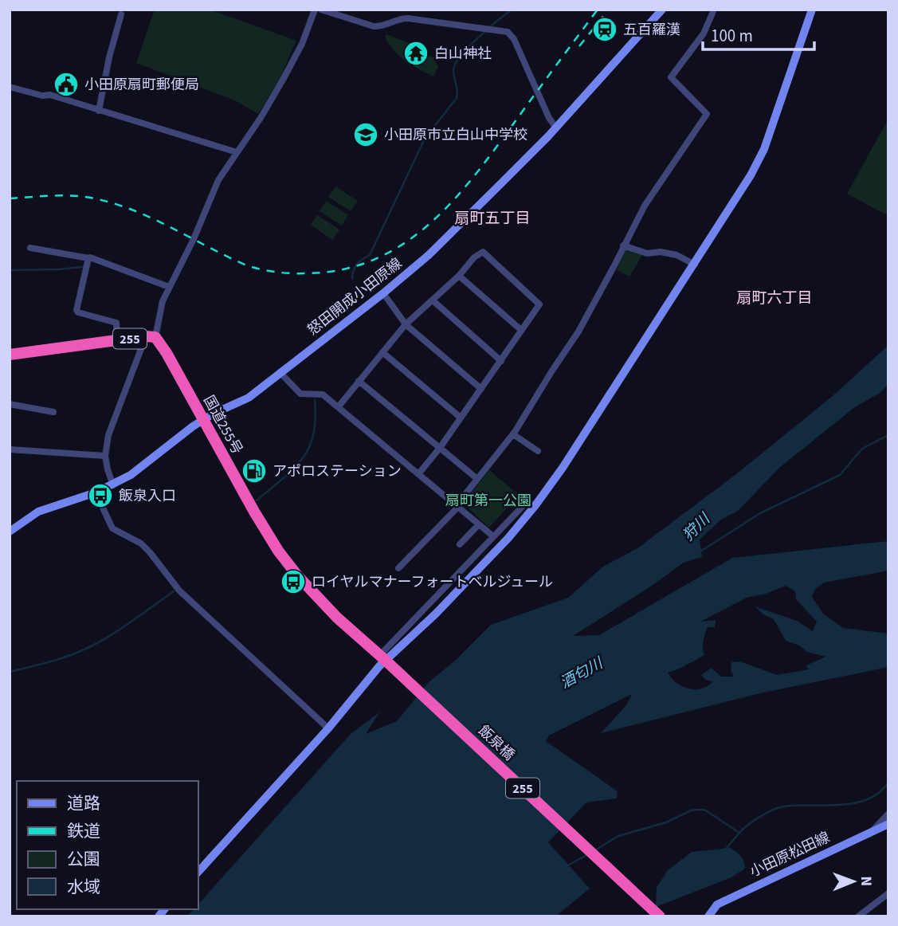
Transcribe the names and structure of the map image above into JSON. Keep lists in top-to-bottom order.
{
  "streets": {
    "highway": ["255", "国道255号", "飯泉橋"],
    "street": ["怒田開成小田原線", "小田原松田線"]
  },
  "crossings": [
    ["怒田開成小田原線", "国道255号"],
    ["255", "国道255号"],
    ["国道255号", "飯泉橋"]
  ],
  "districts": ["扇町五丁目", "扇町六丁目"],
  "water": ["狩川", "酒匂川"],
  "parks": ["扇町第一公園"],
  "places": {
    "station": ["五百羅漢"],
    "temple": ["白山神社"],
    "public building": ["小田原扇町郵便局"],
    "school or university": ["小田原市立白山中学校"],
    "fuel station": ["アポロステーション"],
    "bus stop": ["飯泉入口", "ロイヤルマナーフォートベルジュール"]
  },
  "legend": [
    "道路",
    "鉄道",
    "公園",
    "水域"
  ],
  "scale_bar": "100 m",
  "north": "right"
}
